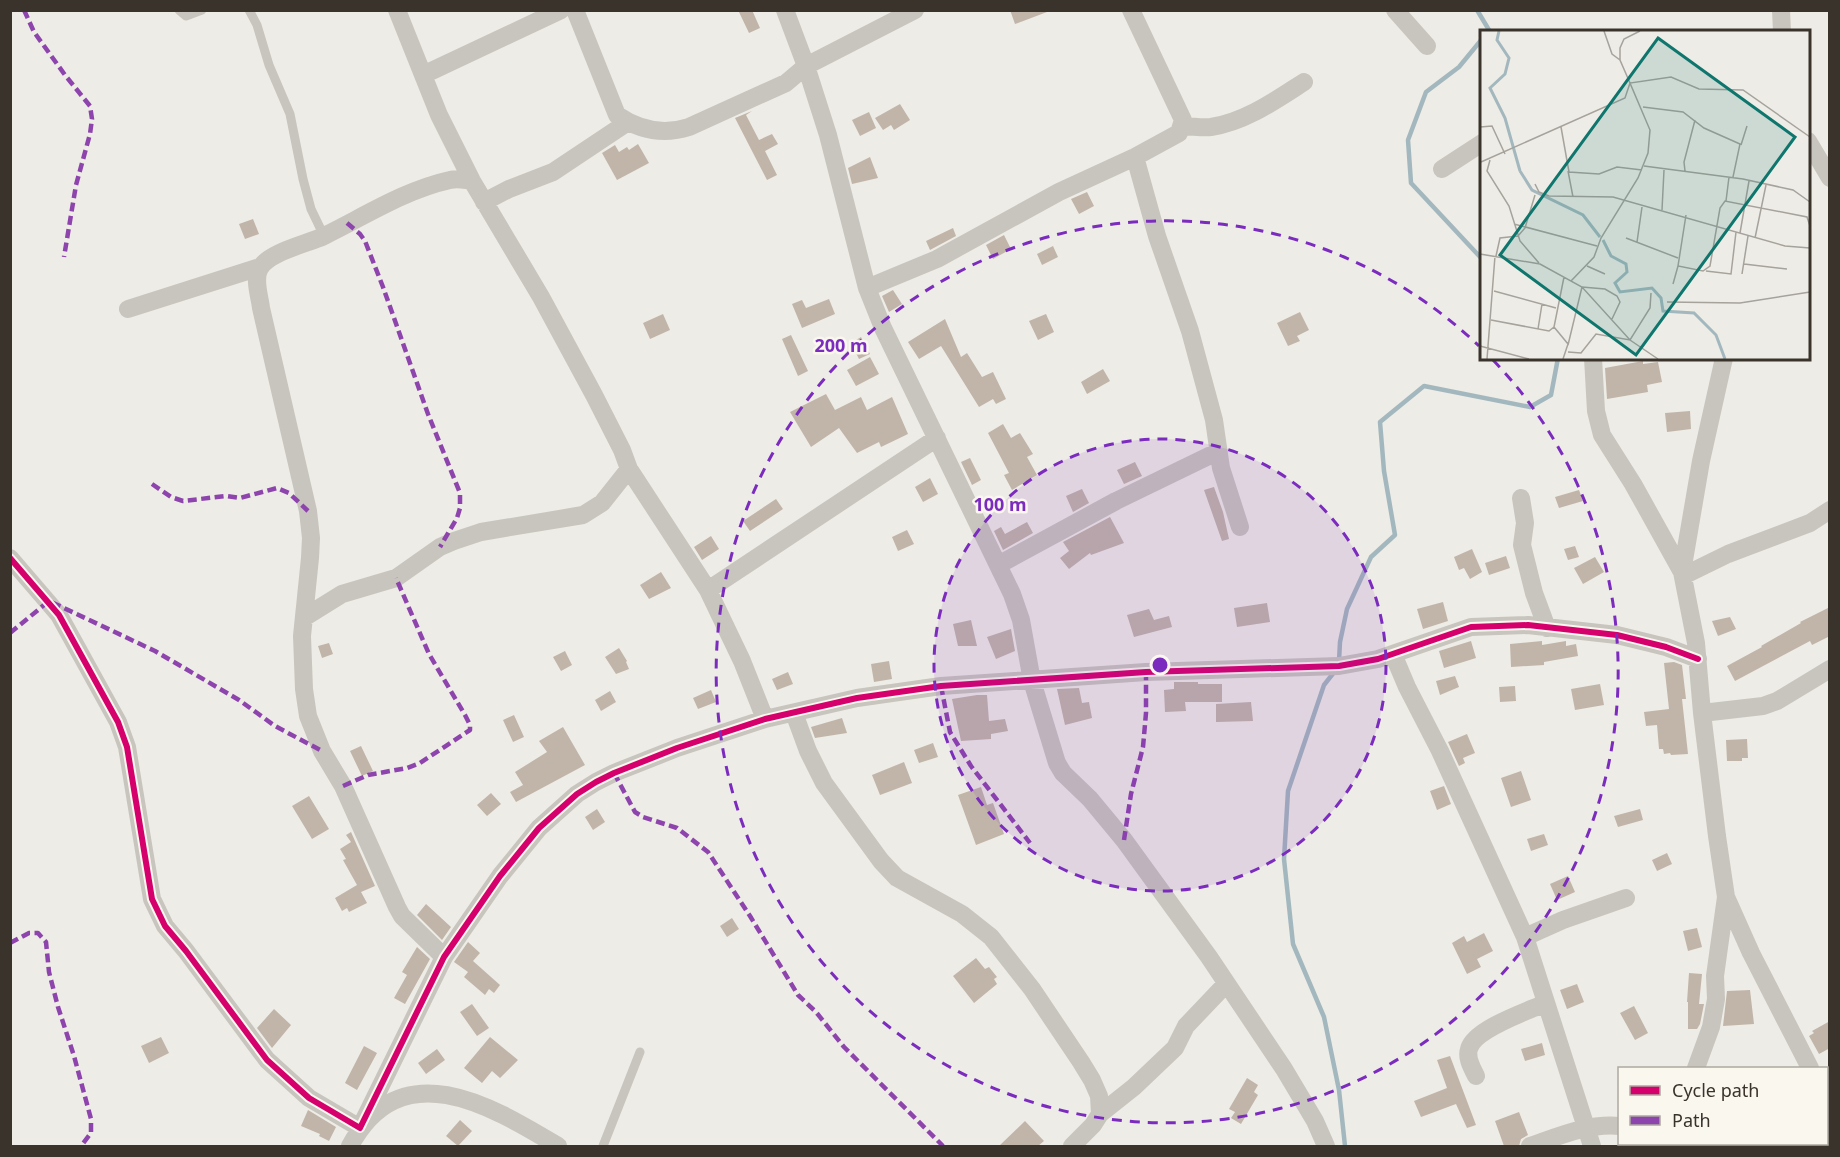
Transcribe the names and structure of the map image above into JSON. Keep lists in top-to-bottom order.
{
  "legend": ["Cycle path", "Path"],
  "rings": ["200 m", "100 m"]
}
